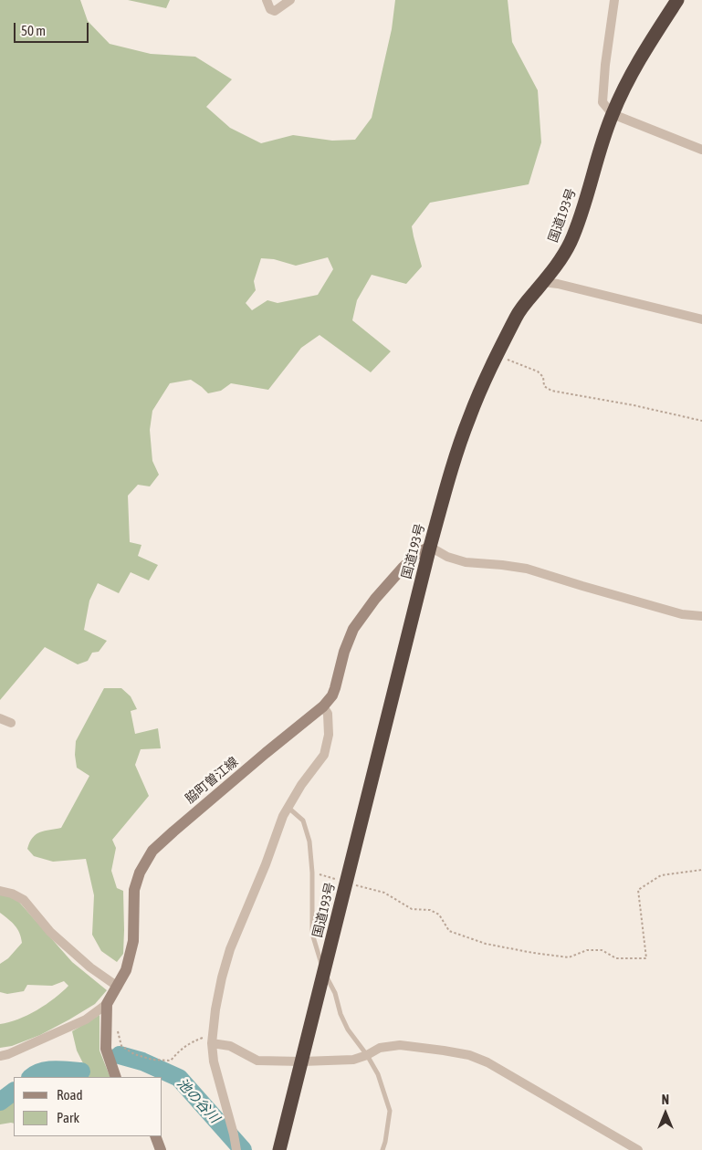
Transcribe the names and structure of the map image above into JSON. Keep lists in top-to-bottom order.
{
  "streets": {
    "highway": ["国道193号"],
    "main road": ["脇町曽江線"]
  },
  "crossings": [
    ["国道193号", "脇町曽江線"]
  ],
  "water": ["池の谷川"],
  "legend": ["Road", "Park"],
  "scale_bar": "50 m",
  "north": "top"
}
